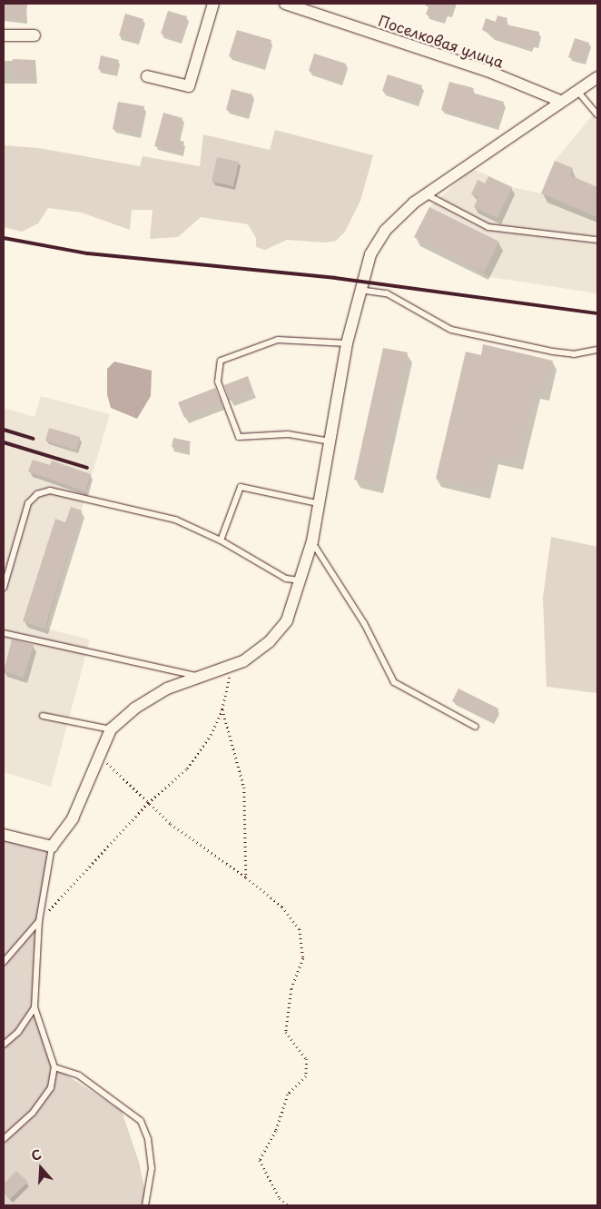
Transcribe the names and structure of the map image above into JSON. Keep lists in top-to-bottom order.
{
  "streets": {
    "street": ["Поселковая улица"]
  },
  "north": "top"
}
